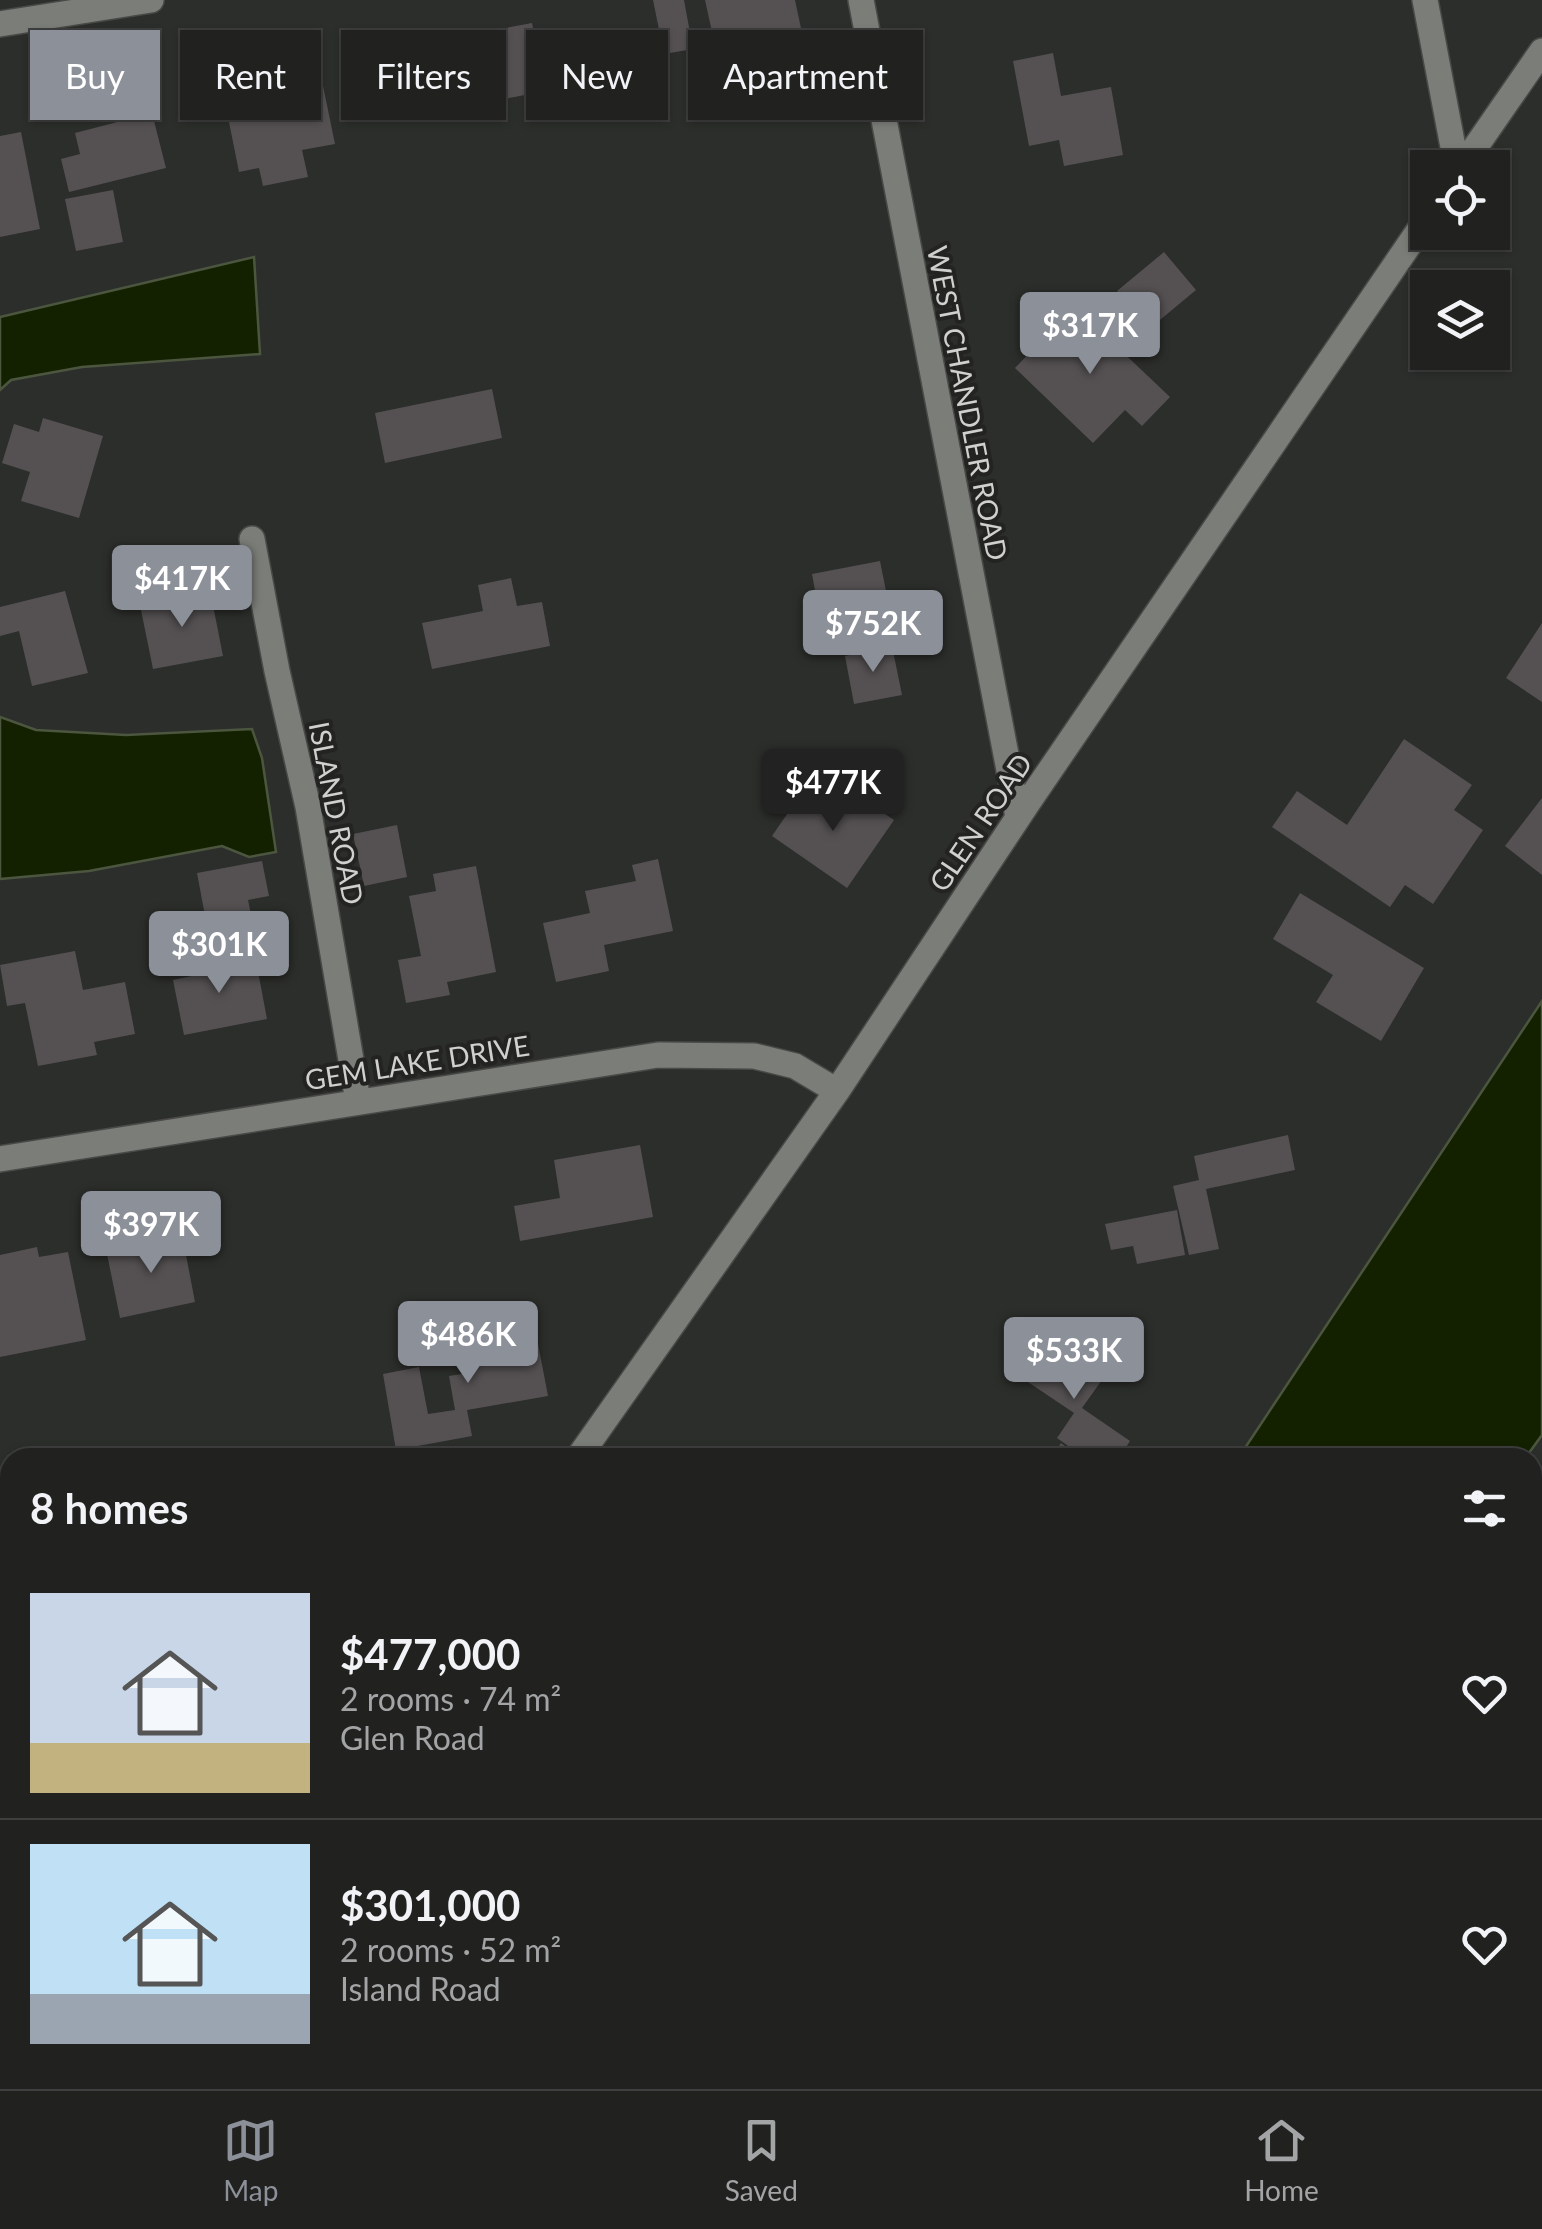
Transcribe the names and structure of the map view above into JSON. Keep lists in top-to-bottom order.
{
  "streets": {
    "street": [
      "WEST CHANDLER ROAD",
      "ISLAND ROAD",
      "GLEN ROAD",
      "GEM LAKE DRIVE"
    ]
  },
  "crossings": [
    ["WEST CHANDLER ROAD", "GLEN ROAD"],
    ["ISLAND ROAD", "GEM LAKE DRIVE"],
    ["GLEN ROAD", "GEM LAKE DRIVE"]
  ],
  "page": {
    "chip": [
      "Buy",
      "Rent",
      "Filters",
      "New",
      "Apartment"
    ],
    "price": [
      "$317K",
      "$417K",
      "$752K",
      "$477K",
      "$301K",
      "$397K",
      "$486K",
      "$533K"
    ],
    "heading": "8 homes",
    "list": [
      {
        "name": "$477,000",
        "note": "2 rooms · 74 m² · Glen Road"
      },
      {
        "name": "$301,000",
        "note": "2 rooms · 52 m² · Island Road"
      }
    ],
    "tabs": ["Map", "Saved", "Home"]
  }
}
